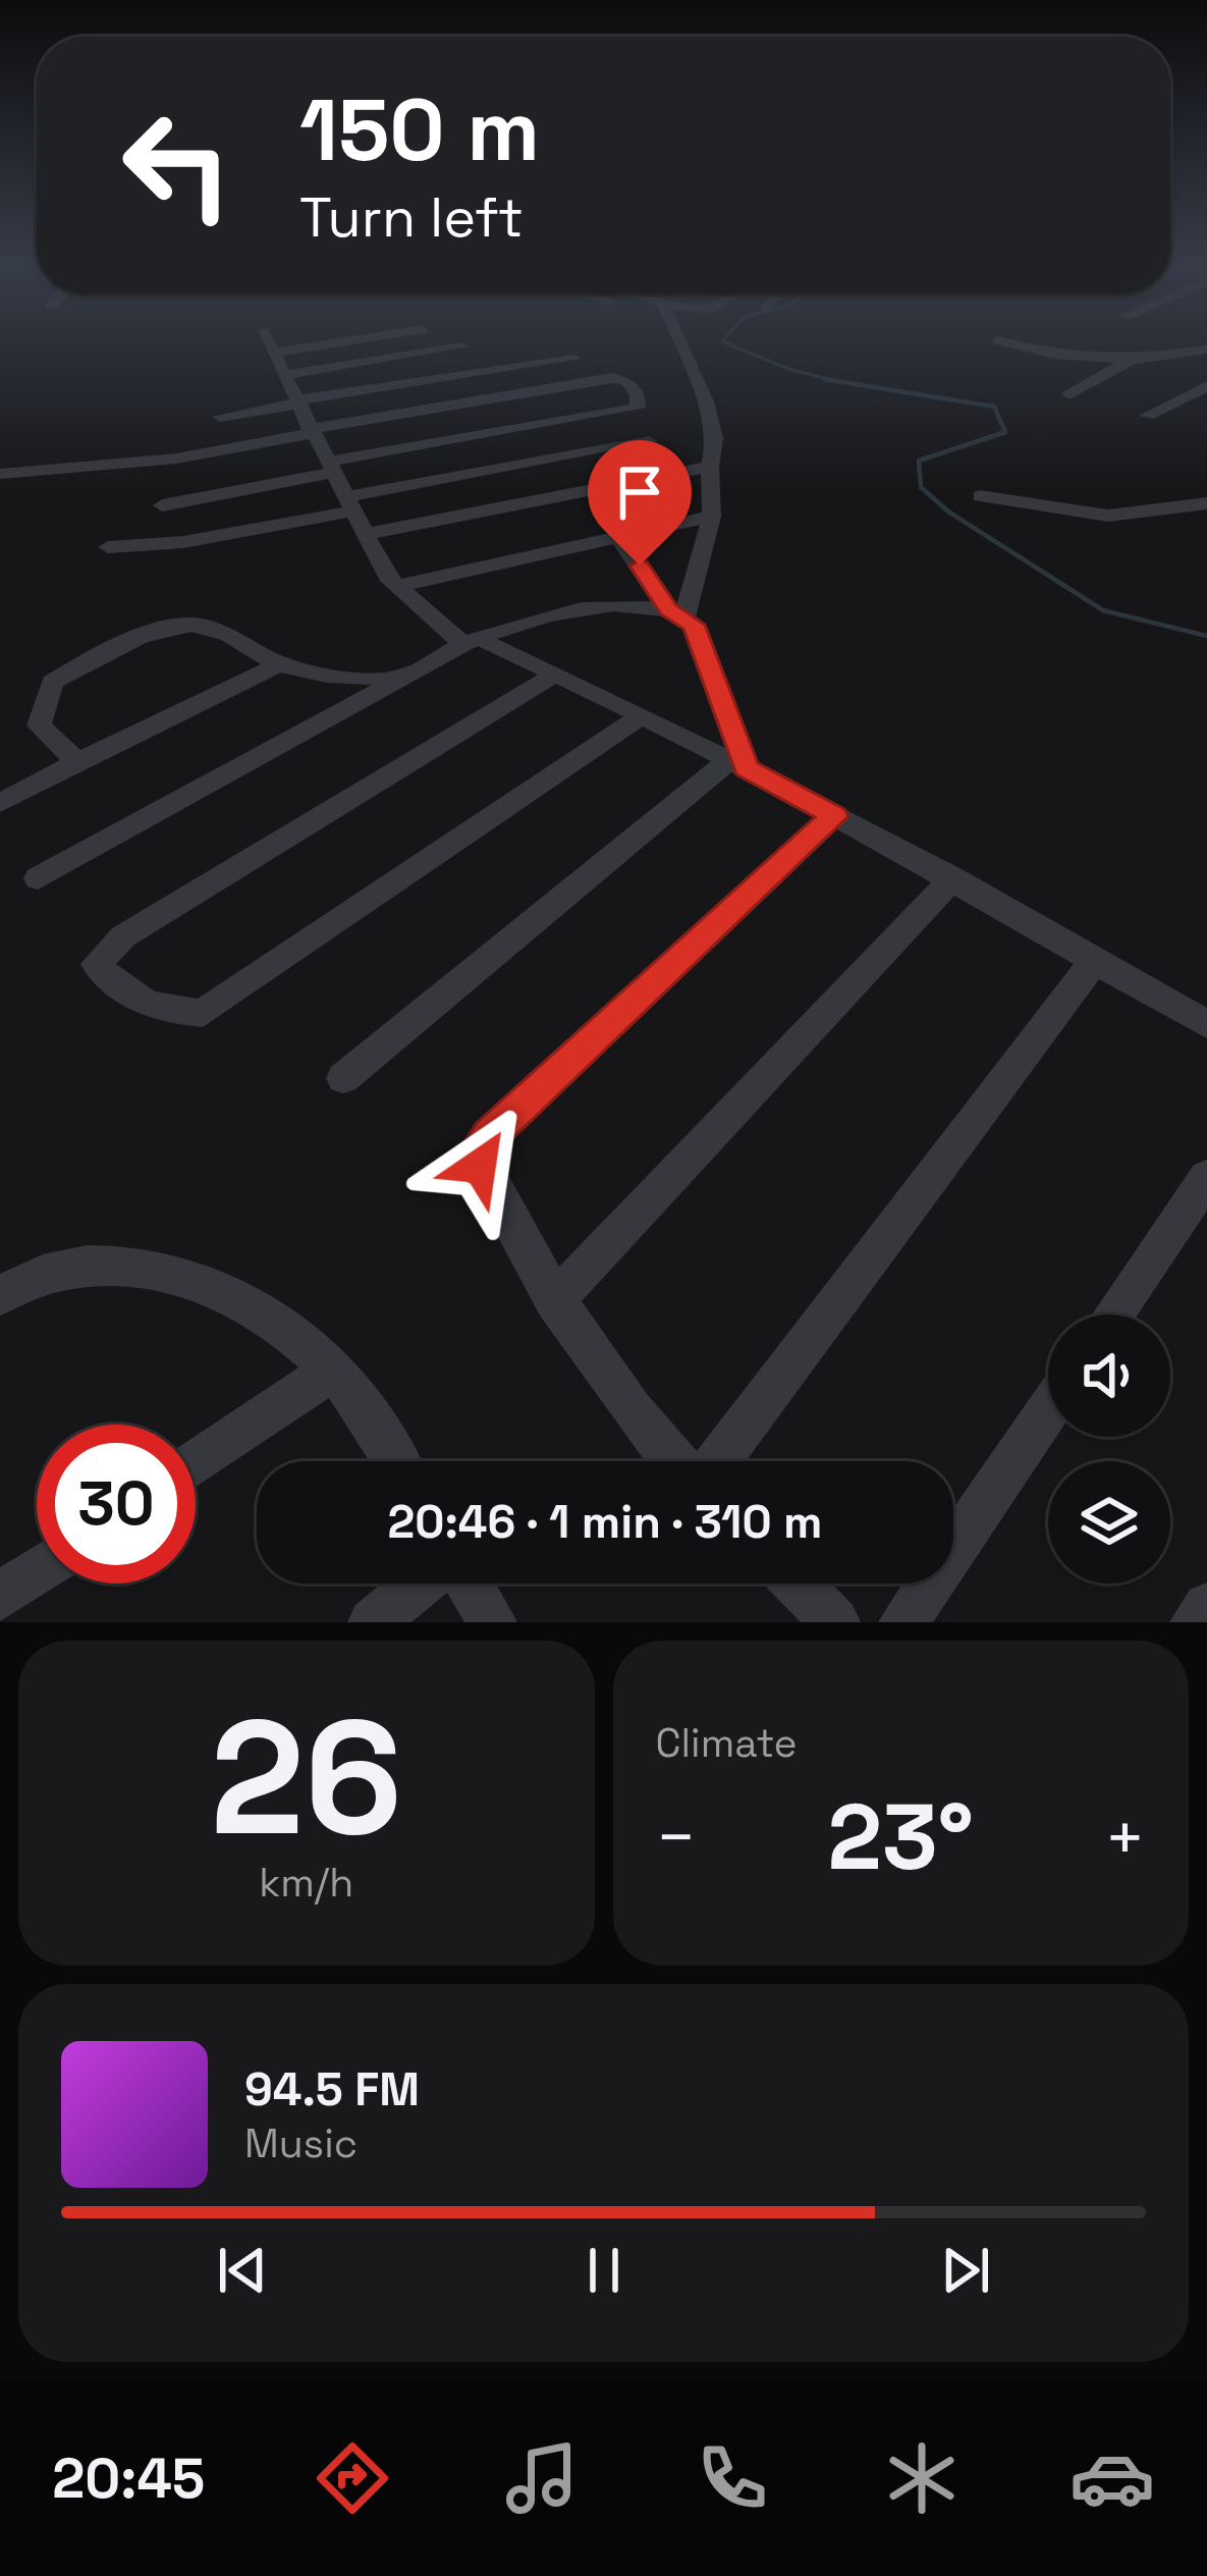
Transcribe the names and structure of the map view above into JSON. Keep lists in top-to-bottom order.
{
  "page": {
    "turn": ["150 m", "Turn left"],
    "limit": "30",
    "trip": "20:46 · 1 min · 310 m",
    "tile": [
      ["26", "km/h"],
      "Climate"
    ],
    "heat": ["−", "23°", "+"],
    "song": ["94.5 FM", "Music"],
    "tabs": "20:45"
  }
}
